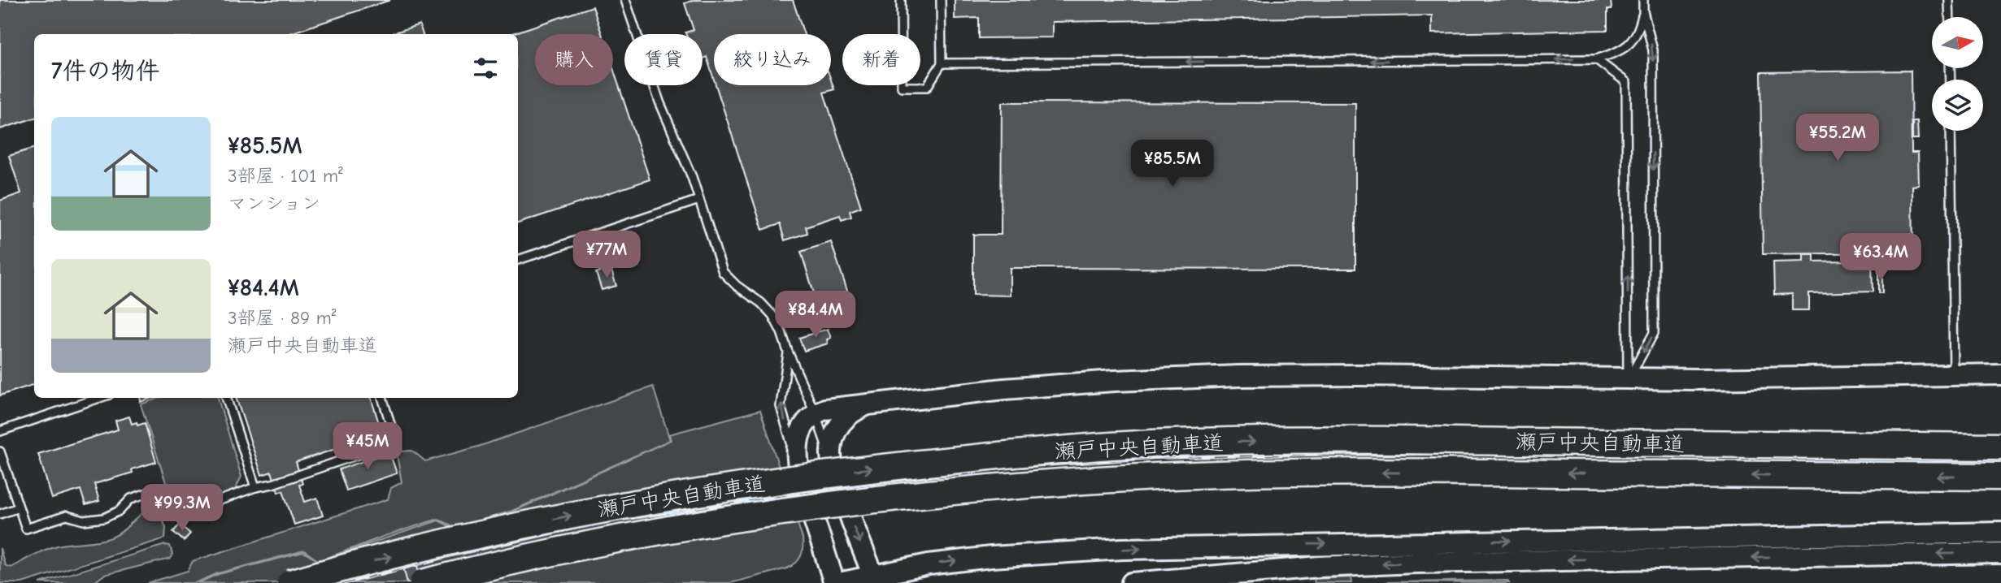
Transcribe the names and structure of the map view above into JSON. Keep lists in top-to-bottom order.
{
  "streets": {
    "highway": ["瀬戸中央自動車道"]
  },
  "north": "right",
  "page": {
    "chip": [
      "購入",
      "賃貸",
      "絞り込み",
      "新着"
    ],
    "heading": "7件の物件",
    "list": [
      {
        "name": "¥85.5M",
        "note": "3部屋 · 101 m² · マンション"
      },
      {
        "name": "¥84.4M",
        "note": "3部屋 · 89 m² · 瀬戸中央自動車道"
      }
    ],
    "price": [
      "¥55.2M",
      "¥85.5M",
      "¥77M",
      "¥63.4M",
      "¥84.4M",
      "¥45M",
      "¥99.3M"
    ]
  }
}
